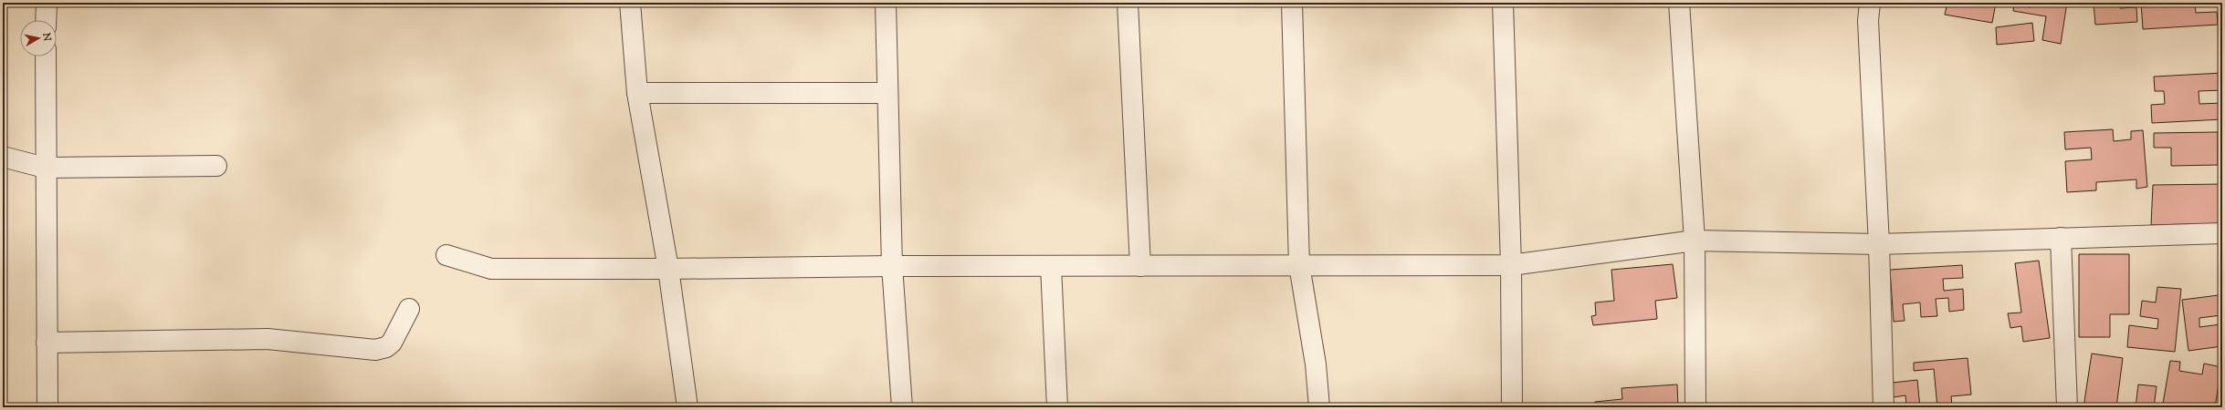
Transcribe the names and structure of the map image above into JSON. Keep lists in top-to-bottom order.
{
  "north": "right"
}
